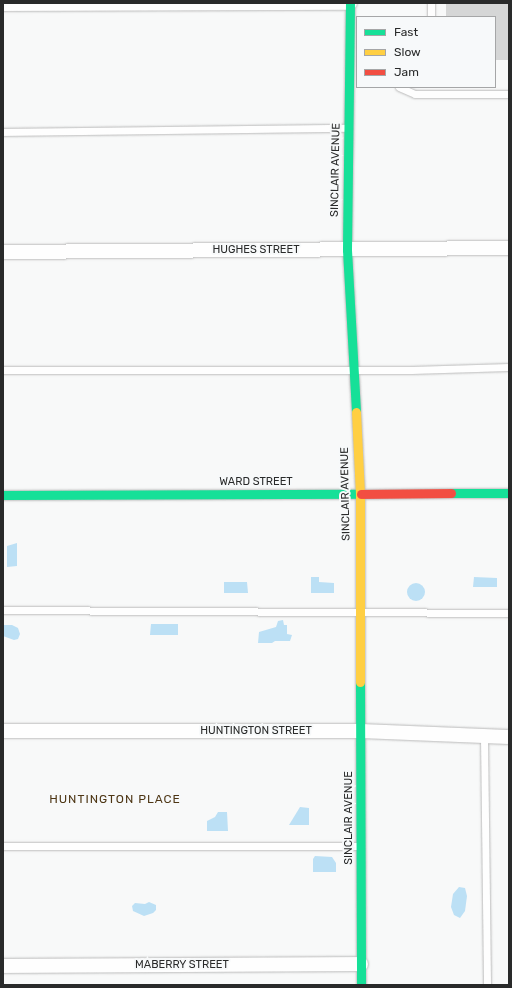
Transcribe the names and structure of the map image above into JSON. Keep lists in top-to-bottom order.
{
  "streets": {
    "street": [
      "SINCLAIR AVENUE",
      "HUGHES STREET",
      "WARD STREET",
      "HUNTINGTON STREET",
      "MABERRY STREET"
    ]
  },
  "crossings": [
    ["SINCLAIR AVENUE", "HUGHES STREET"],
    ["SINCLAIR AVENUE", "WARD STREET"],
    ["SINCLAIR AVENUE", "HUNTINGTON STREET"],
    ["SINCLAIR AVENUE", "MABERRY STREET"]
  ],
  "districts": ["HUNTINGTON PLACE"],
  "legend": ["Fast", "Slow", "Jam"]
}
